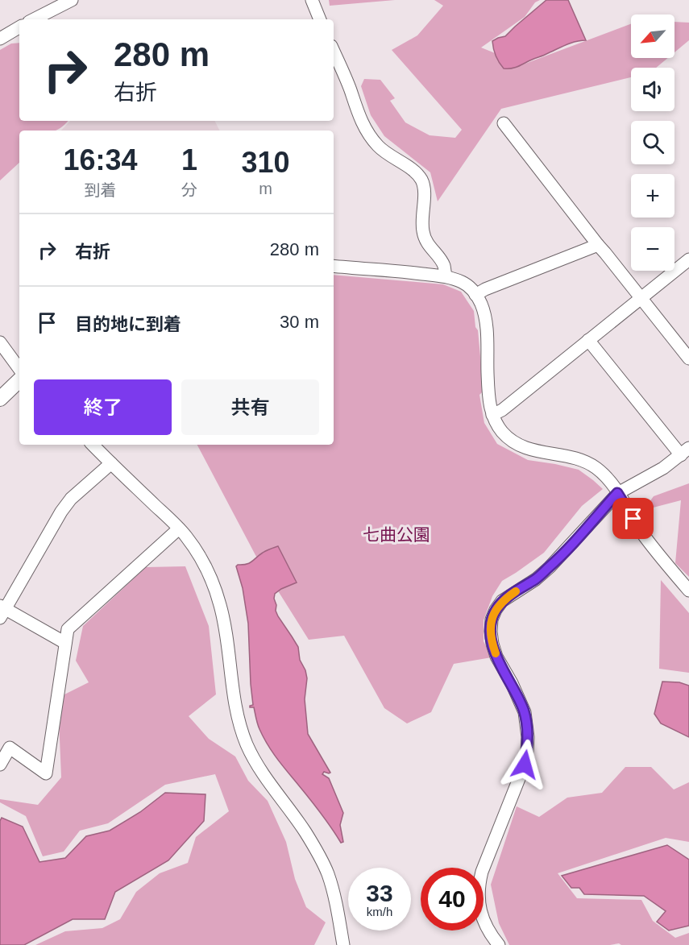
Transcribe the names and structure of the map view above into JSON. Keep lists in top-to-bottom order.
{
  "parks": ["七曲公園"],
  "north": "bottom left",
  "page": {
    "map_buttons": ["+", "−"],
    "turn": ["280 m", "右折"],
    "eta": [
      "16:34",
      "到着",
      "1",
      "分",
      "310",
      "m"
    ],
    "list": [
      {
        "name": "右折",
        "value": "280 m"
      },
      {
        "name": "目的地に到着",
        "value": "30 m"
      }
    ],
    "buttons": ["終了", "共有"],
    "speed": "33 km/h",
    "limit": "40"
  }
}
